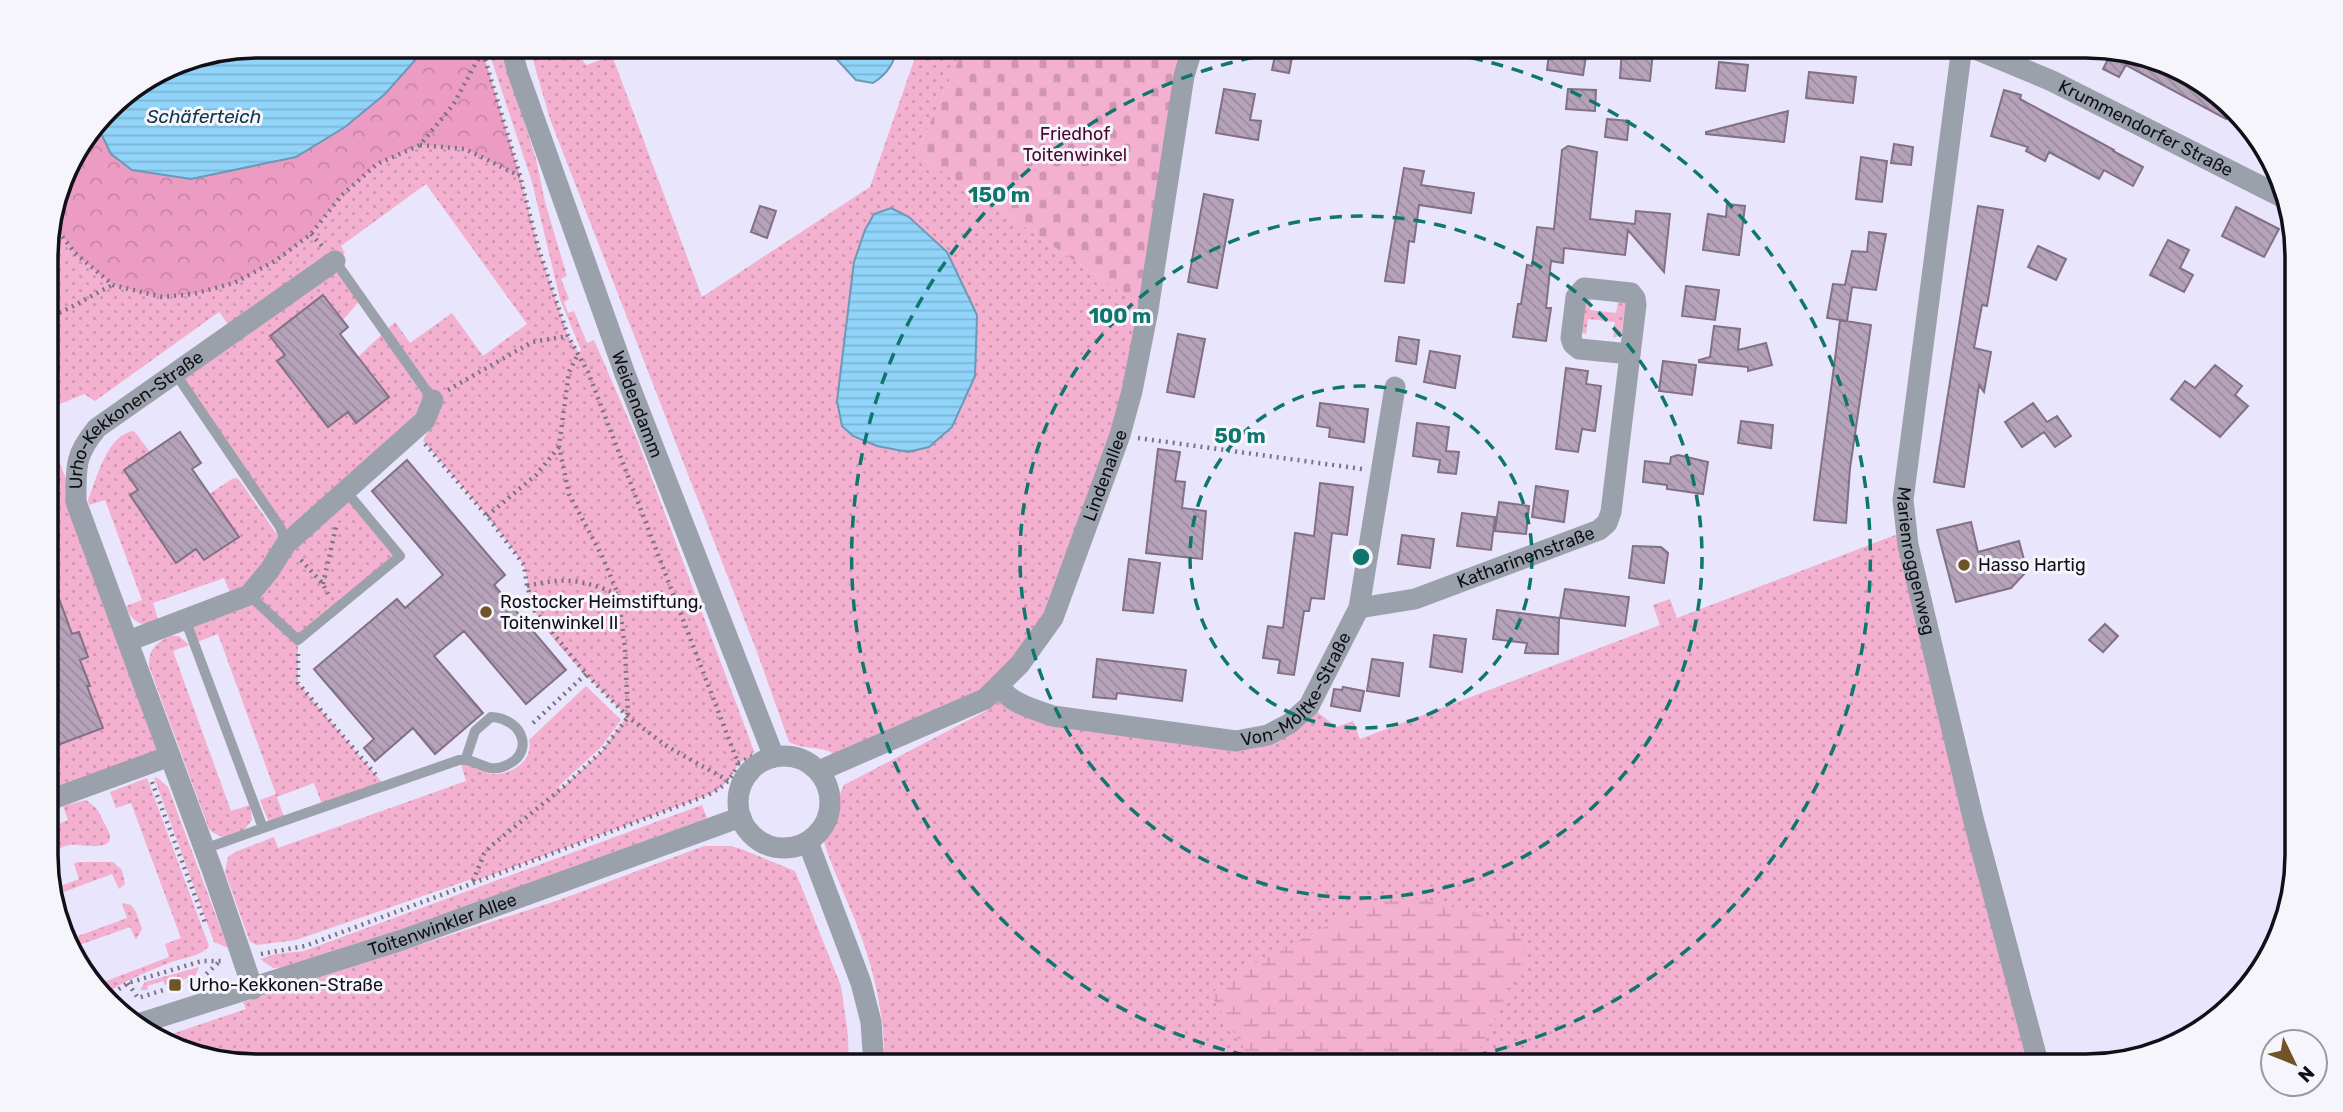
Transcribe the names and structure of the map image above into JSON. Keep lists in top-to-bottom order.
{
  "streets": {
    "street": [
      "Krummendorfer Straße",
      "Weidendamm",
      "Urho-Kekkonen-Straße",
      "Lindenallee",
      "Katharinenstraße",
      "Marienroggenweg",
      "Von-Moltke-Straße",
      "Toitenwinkler Allee"
    ]
  },
  "crossings": [
    ["Weidendamm", "Lindenallee"],
    ["Weidendamm", "Toitenwinkler Allee"],
    ["Urho-Kekkonen-Straße", "Toitenwinkler Allee"],
    ["Lindenallee", "Von-Moltke-Straße"],
    ["Lindenallee", "Toitenwinkler Allee"],
    ["Katharinenstraße", "Von-Moltke-Straße"]
  ],
  "water": ["Schäferteich"],
  "parks": ["Friedhof Toitenwinkel"],
  "places": {
    "other": ["Hasso Hartig", "Rostocker Heimstiftung, Toitenwinkel II"],
    "transit": ["Urho-Kekkonen-Straße"]
  },
  "north": "bottom right",
  "rings": ["150 m", "100 m", "50 m"]
}
